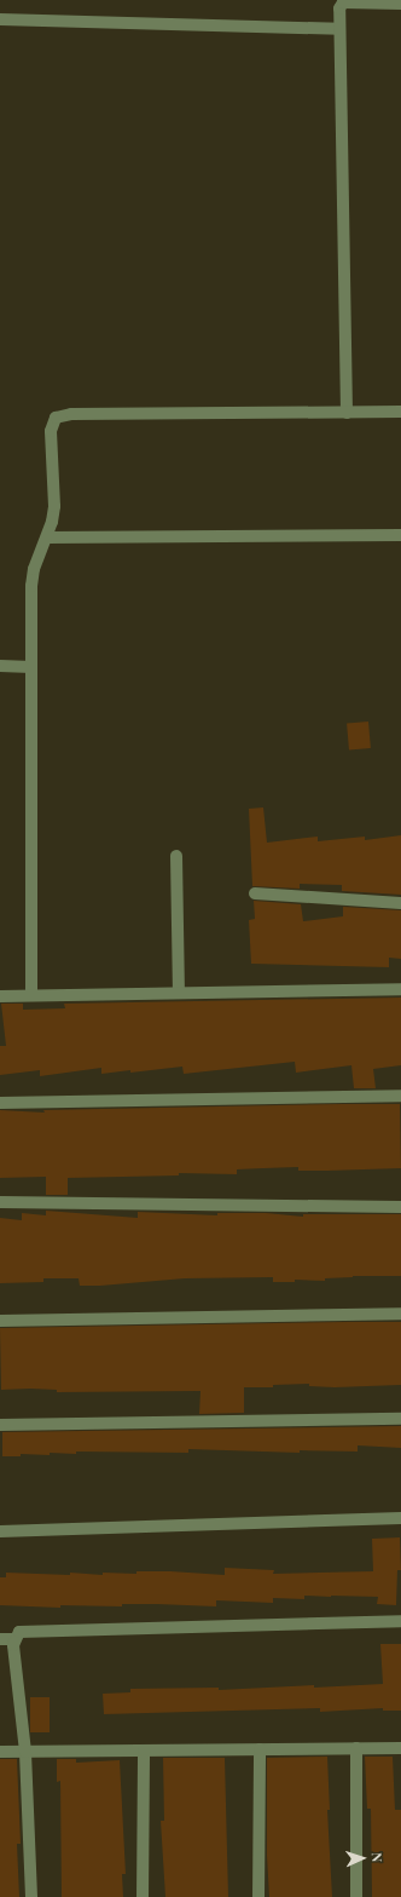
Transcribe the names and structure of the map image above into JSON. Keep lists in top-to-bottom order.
{
  "north": "right"
}
